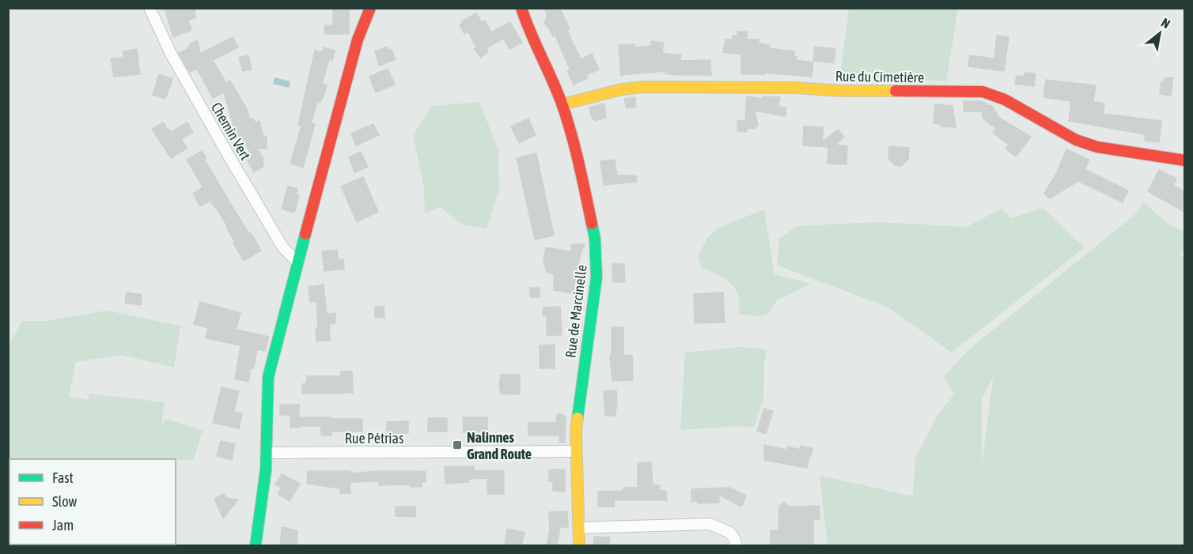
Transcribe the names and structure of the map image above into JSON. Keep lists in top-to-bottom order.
{
  "streets": {
    "street": [
      "Rue du Cimetière",
      "Chemin Vert",
      "Rue de Marcinelle",
      "Rue Pétrias"
    ]
  },
  "crossings": [
    ["Rue du Cimetière", "Rue de Marcinelle"],
    ["Rue de Marcinelle", "Rue Pétrias"]
  ],
  "places": {
    "transit": ["Nalinnes Grand Route"]
  },
  "legend": ["Fast", "Slow", "Jam"],
  "north": "top right"
}
